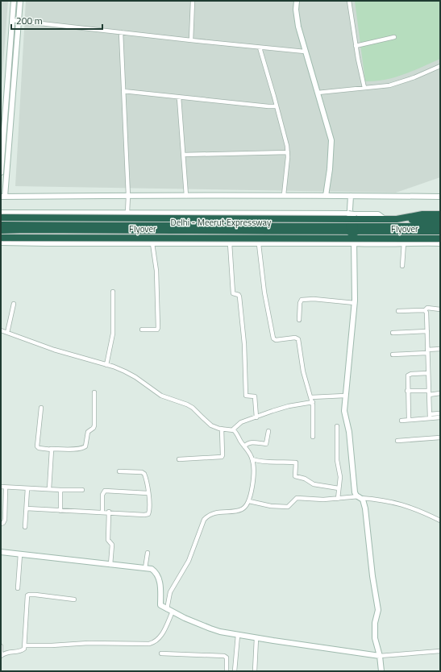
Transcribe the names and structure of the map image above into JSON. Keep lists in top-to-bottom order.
{
  "streets": {
    "highway": ["Delhi - Meerut Expressway", "Flyover"]
  },
  "scale_bar": "200 m"
}
